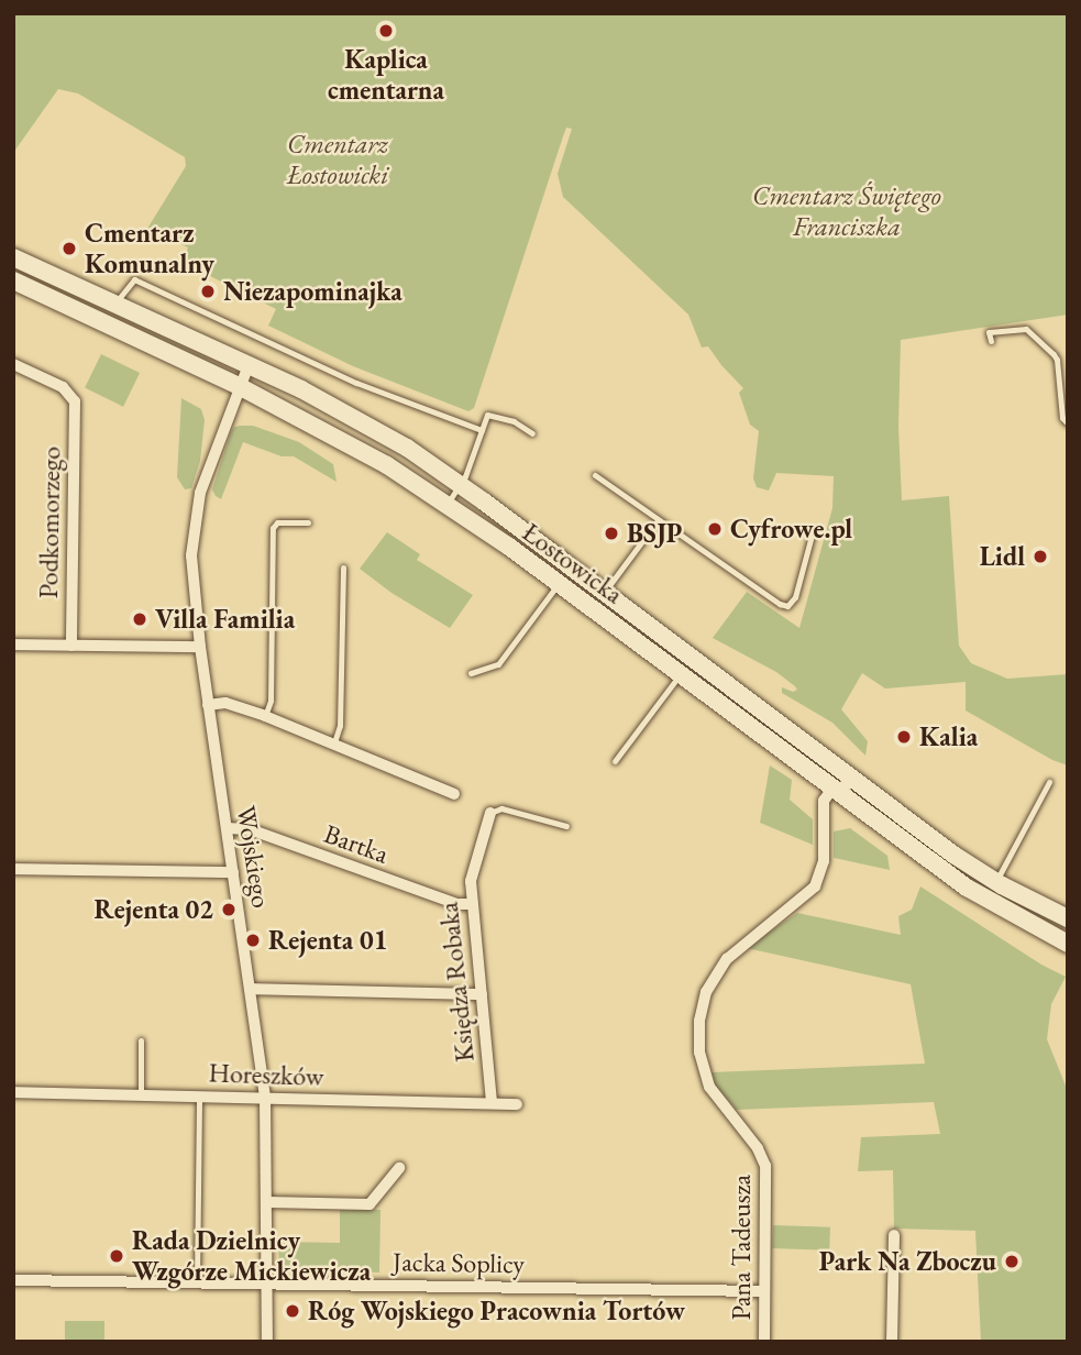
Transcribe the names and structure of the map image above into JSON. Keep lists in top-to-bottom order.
{
  "streets": {
    "main road": ["Łostowicka"],
    "street": [
      "Podkomorzego",
      "Bartka",
      "Wojskiego",
      "Księdza Robaka",
      "Horeszków",
      "Pana Tadeusza",
      "Jacka Soplicy"
    ]
  },
  "crossings": [
    ["Łostowicka", "Wojskiego"],
    ["Łostowicka", "Pana Tadeusza"],
    ["Bartka", "Wojskiego"],
    ["Bartka", "Księdza Robaka"],
    ["Wojskiego", "Horeszków"],
    ["Wojskiego", "Jacka Soplicy"],
    ["Księdza Robaka", "Horeszków"],
    ["Pana Tadeusza", "Jacka Soplicy"]
  ],
  "parks": ["Cmentarz Łostowicki", "Cmentarz Świętego Franciszka"],
  "places": [
    "Kaplica cmentarna",
    "Cmentarz Komunalny",
    "Niezapominajka",
    "Cyfrowe.pl",
    "BSJP",
    "Lidl",
    "Villa Familia",
    "Kalia",
    "Rejenta 02",
    "Rejenta 01",
    "Rada Dzielnicy Wzgórze Mickiewicza",
    "Park Na Zboczu",
    "Róg Wojskiego Pracownia Tortów"
  ]
}
